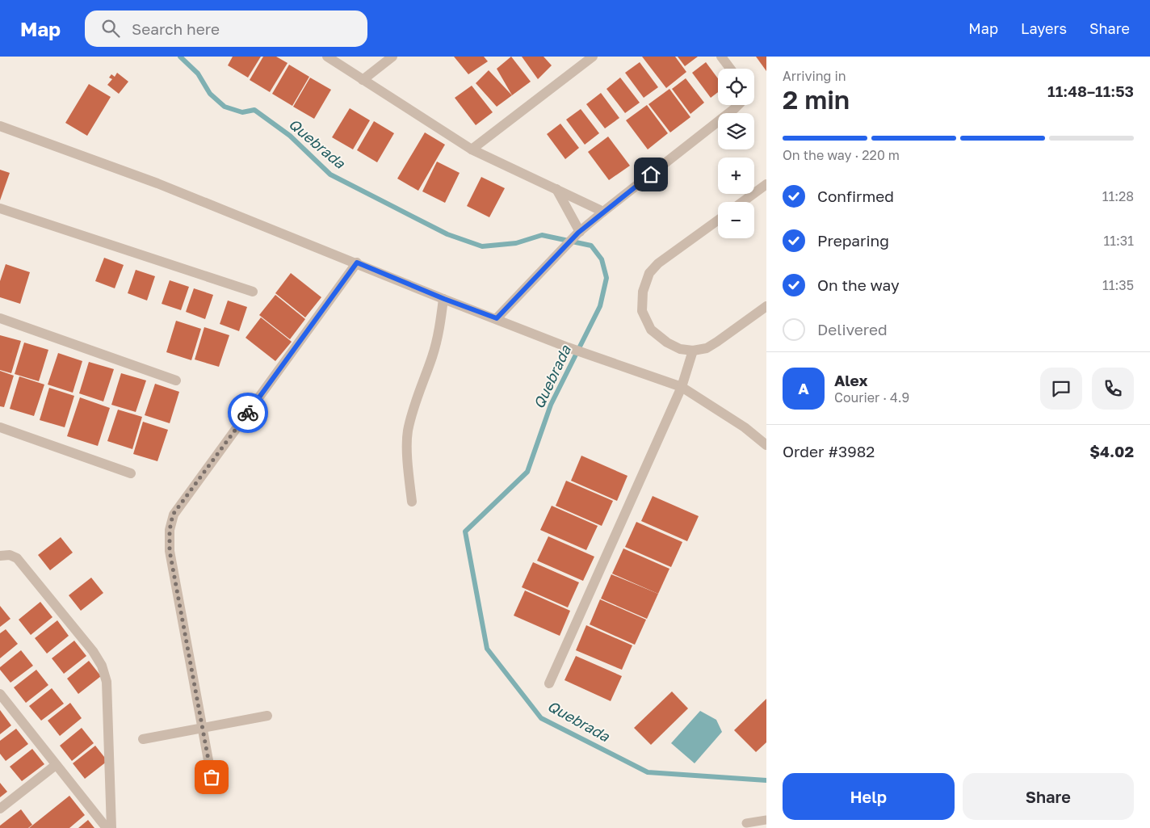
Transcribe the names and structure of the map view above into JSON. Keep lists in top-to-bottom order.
{
  "water": ["Quebrada"],
  "page": {
    "header": "Map",
    "search": "Search here",
    "nav": ["Map", "Layers", "Share"],
    "heading": ["2 min", "Arriving in", "11:48–11:53"],
    "panel": [
      "Alex",
      "Courier · 4.9",
      "Order #3982",
      "$4.02"
    ],
    "map_buttons": ["+", "−"],
    "bar": "On the way · 220 m",
    "list": [
      ["Confirmed", "11:28"],
      ["Preparing", "11:31"],
      ["On the way", "11:35"],
      "Delivered"
    ],
    "round": "A",
    "buttons": ["Help", "Share"]
  }
}
